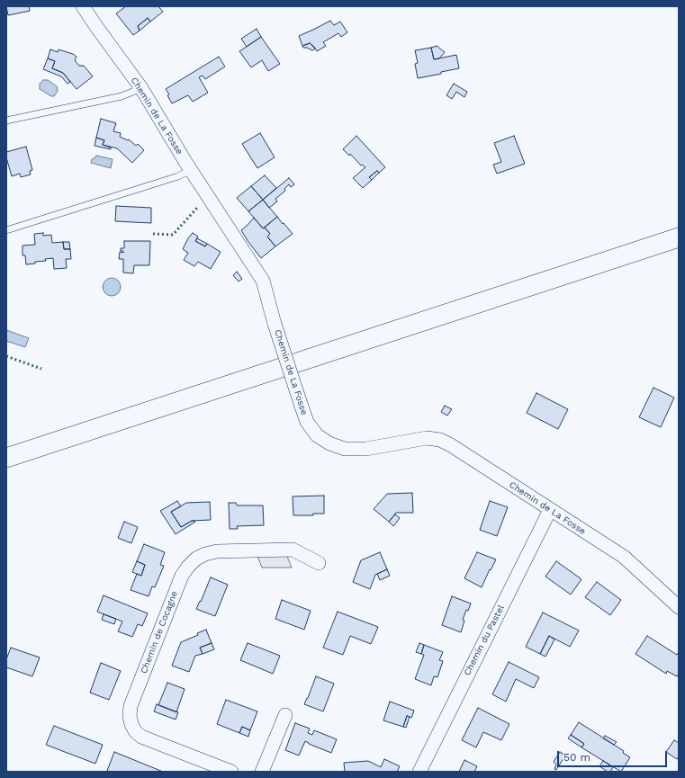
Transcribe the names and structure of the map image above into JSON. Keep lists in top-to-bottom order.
{
  "streets": {
    "street": ["Chemin de La Fosse", "Chemin de Cocagne", "Chemin du Pastel"]
  },
  "crossings": [
    ["Chemin de La Fosse", "Chemin du Pastel"]
  ],
  "scale_bar": "50 m"
}
